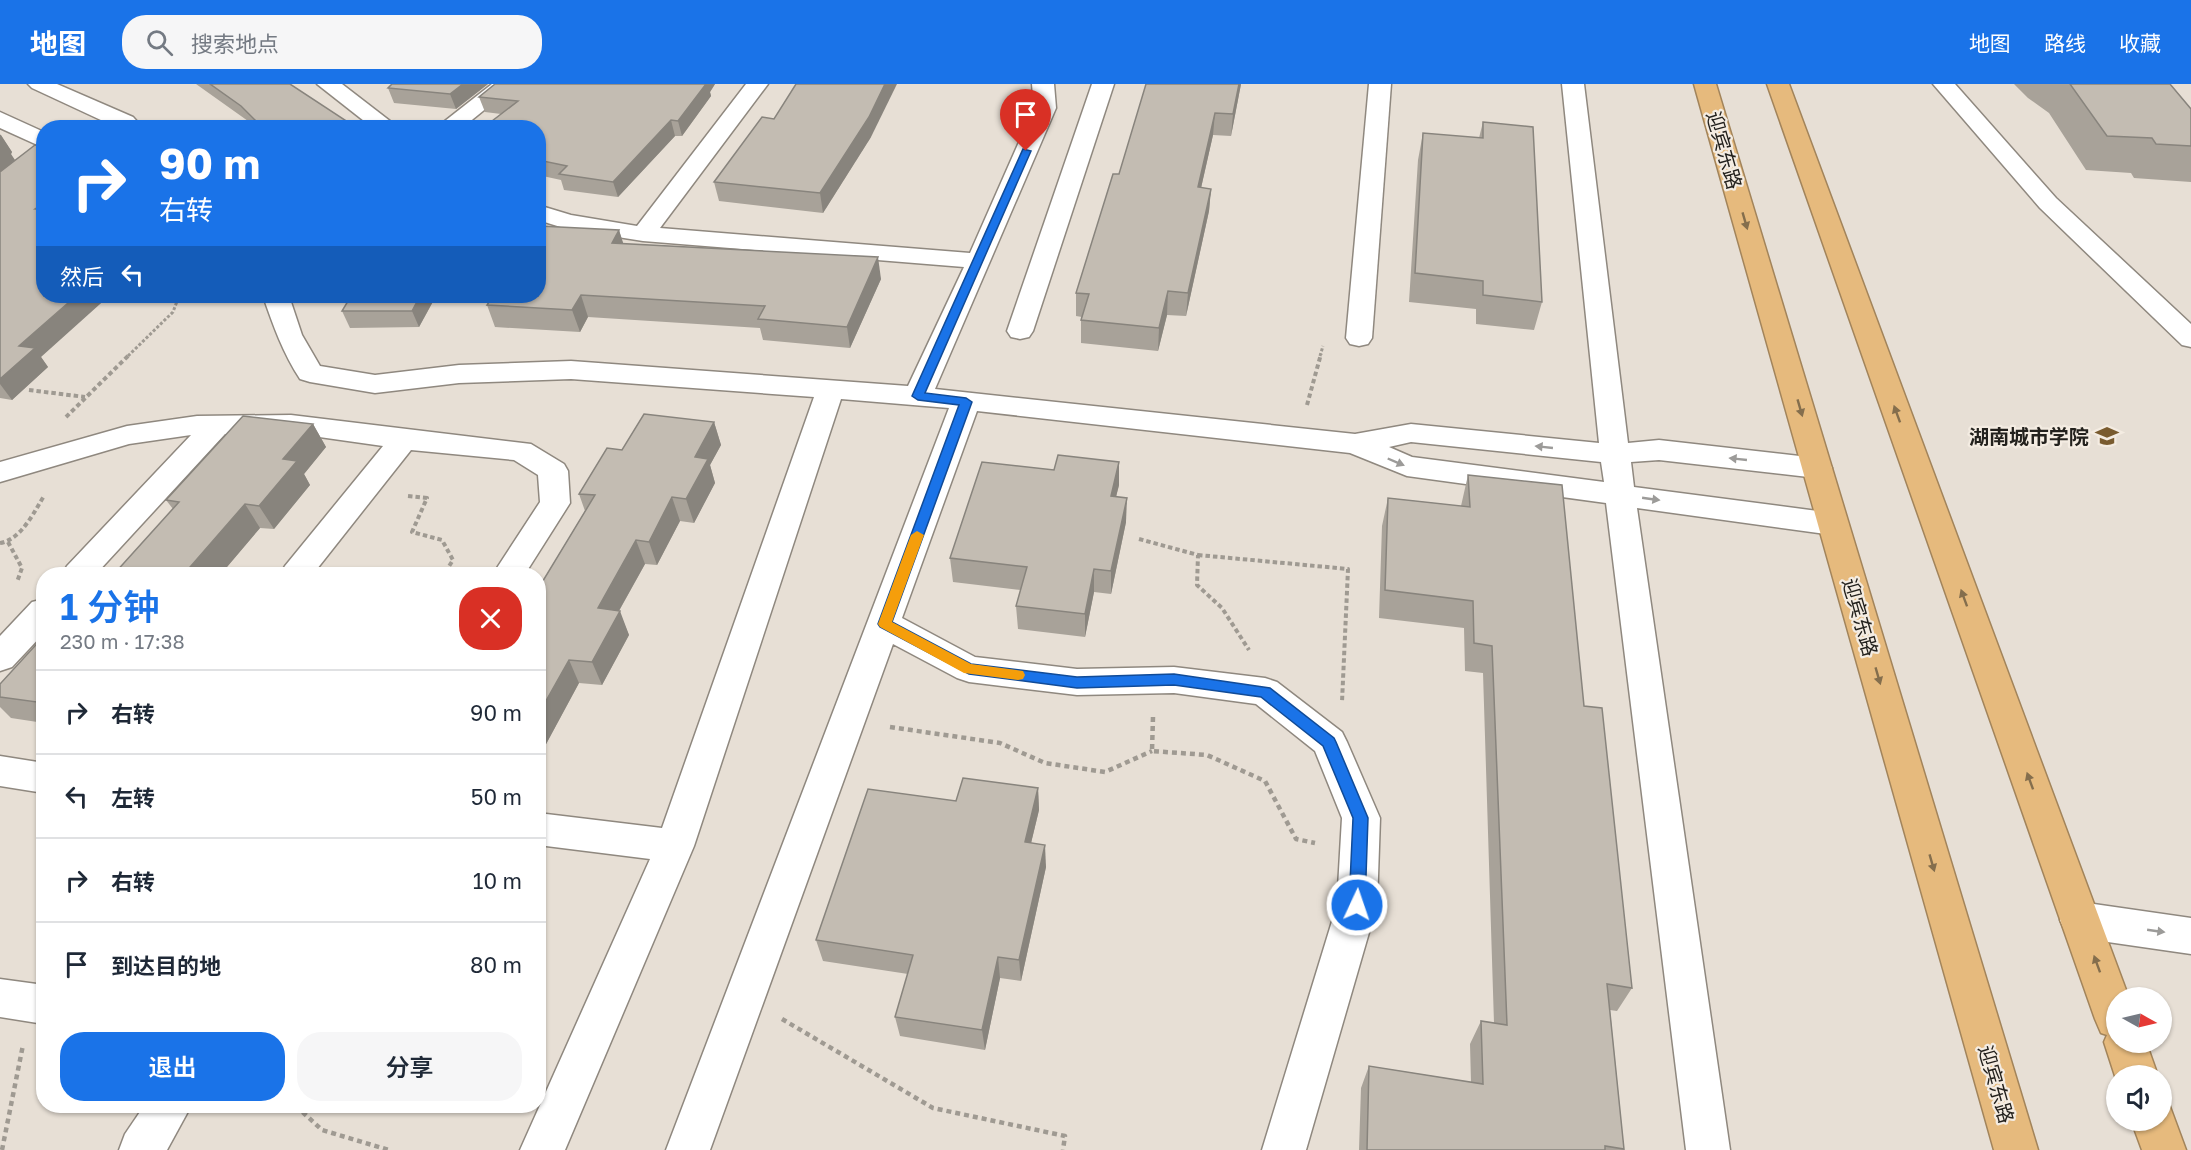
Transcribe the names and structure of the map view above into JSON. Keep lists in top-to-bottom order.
{
  "streets": {
    "highway": ["迎宾东路"]
  },
  "places": {
    "school or university": ["湖南城市学院"]
  },
  "north": "right",
  "page": {
    "header": "地图",
    "search": "搜索地点",
    "nav": ["地图", "路线", "收藏"],
    "turn": ["90 m", "右转"],
    "then": "然后",
    "heading": ["1 分钟", "230 m · 17:38"],
    "list": [
      {
        "name": "右转",
        "value": "90 m"
      },
      {
        "name": "左转",
        "value": "50 m"
      },
      {
        "name": "右转",
        "value": "10 m"
      },
      {
        "name": "到达目的地",
        "value": "80 m"
      }
    ],
    "buttons": ["退出", "分享"]
  }
}
